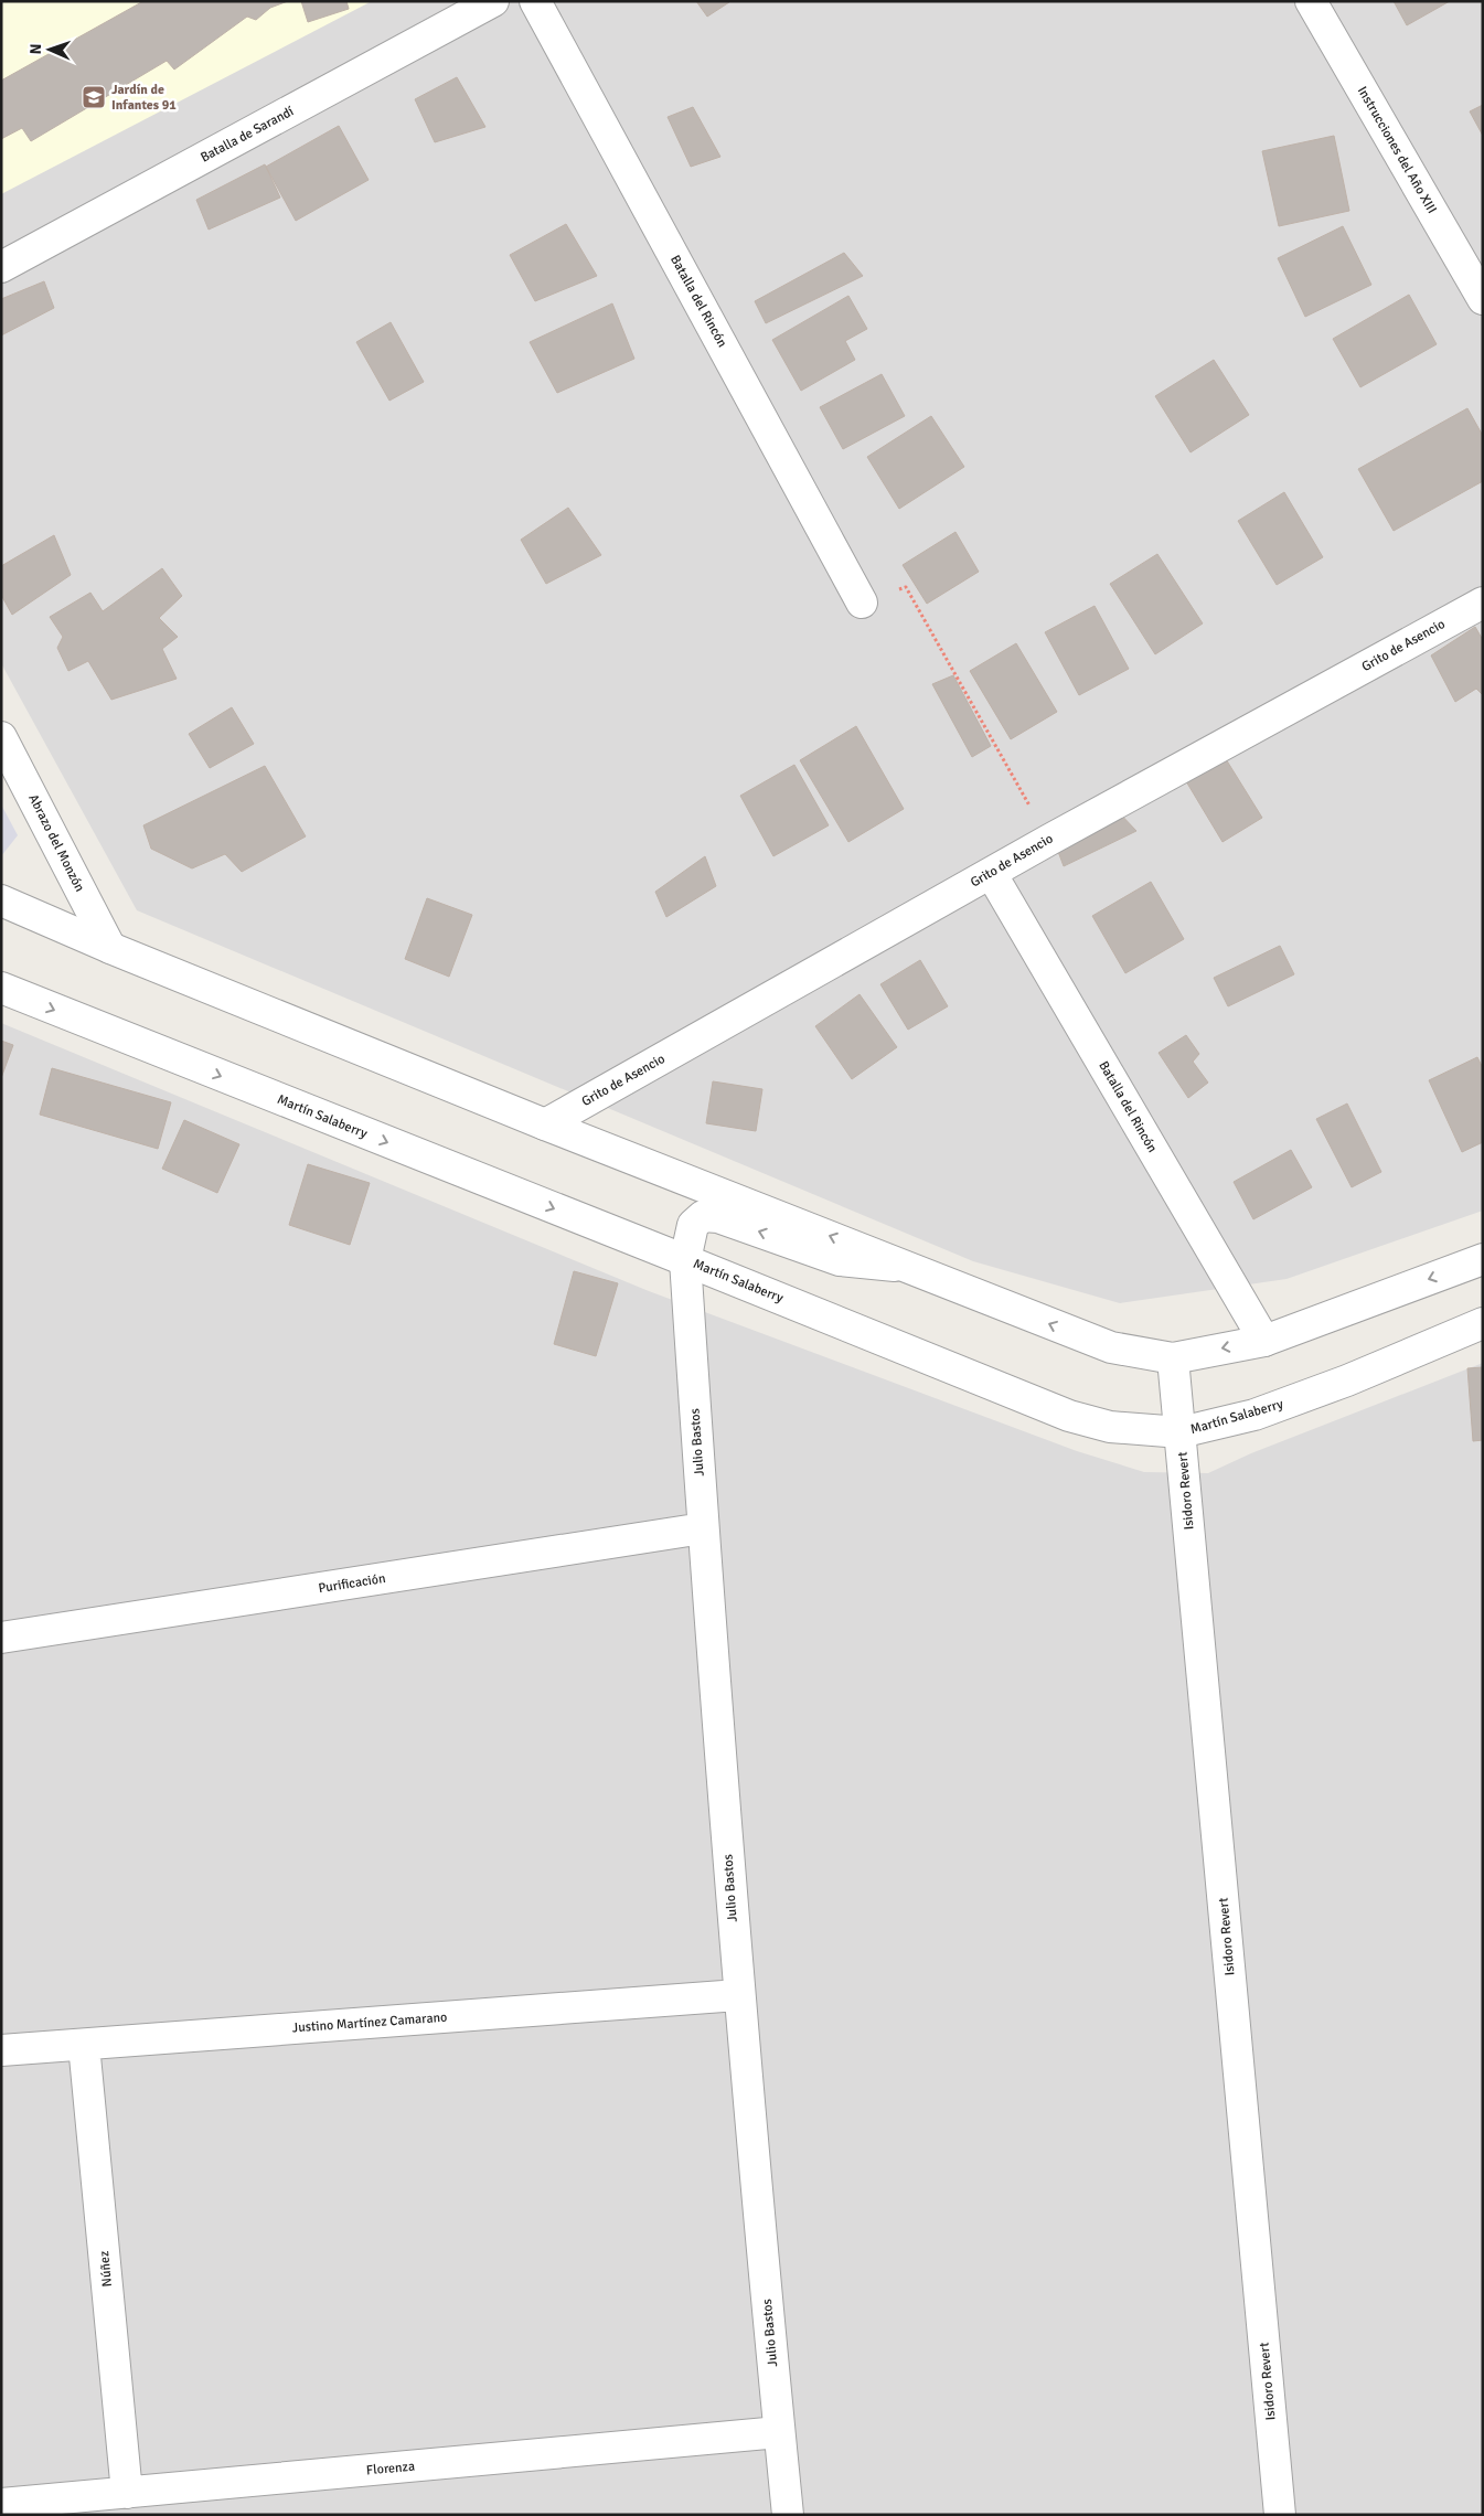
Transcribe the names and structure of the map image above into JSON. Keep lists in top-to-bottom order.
{
  "streets": {
    "street": [
      "Batalla de Sarandí",
      "Instrucciones del Año XIII",
      "Batalla del Rincón",
      "Grito de Asencio",
      "Abrazo del Monzón",
      "Martín Salaberry",
      "Julio Bastos",
      "Isidoro Revert",
      "Purificación",
      "Justino Martínez Camarano",
      "Núñez",
      "Florenza"
    ]
  },
  "crossings": [
    ["Batalla del Rincón", "Grito de Asencio"],
    ["Martín Salaberry", "Julio Bastos"],
    ["Martín Salaberry", "Isidoro Revert"],
    ["Julio Bastos", "Purificación"],
    ["Julio Bastos", "Justino Martínez Camarano"],
    ["Julio Bastos", "Florenza"],
    ["Justino Martínez Camarano", "Núñez"],
    ["Núñez", "Florenza"]
  ],
  "places": {
    "school or university": ["Jardín de Infantes 91"]
  },
  "north": "left"
}
